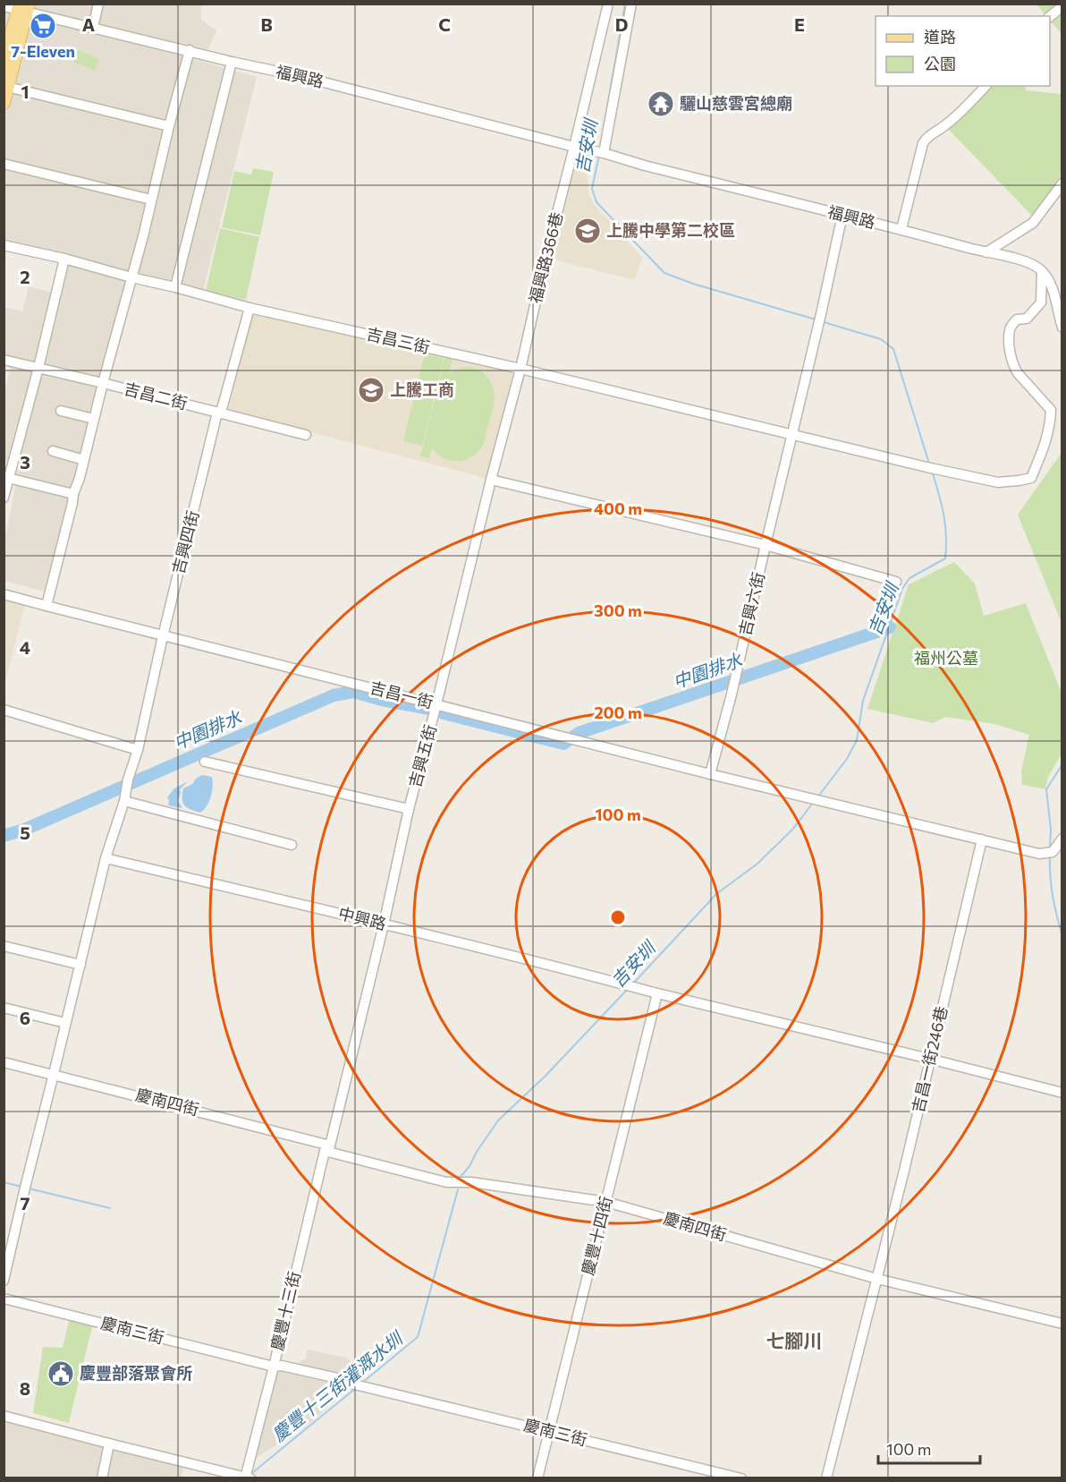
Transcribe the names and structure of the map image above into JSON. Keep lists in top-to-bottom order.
{
  "streets": {
    "street": [
      "福興路",
      "福興路366巷",
      "吉昌三街",
      "吉昌二街",
      "吉興四街",
      "吉興六街",
      "吉昌一街",
      "吉興五街",
      "中興路",
      "吉昌一街246巷",
      "慶南四街",
      "慶豐十四街",
      "慶豐十三街",
      "慶南三街"
    ]
  },
  "crossings": [
    ["福興路", "福興路366巷"],
    ["福興路", "吉昌三街"],
    ["福興路", "吉興六街"],
    ["福興路366巷", "吉昌三街"],
    ["福興路366巷", "吉興五街"],
    ["吉昌三街", "吉興四街"],
    ["吉昌三街", "吉興六街"],
    ["吉昌三街", "吉興五街"],
    ["吉昌二街", "吉興四街"],
    ["吉興四街", "吉昌一街"],
    ["吉興六街", "吉昌一街"],
    ["吉昌一街", "吉興五街"],
    ["吉昌一街", "吉昌一街246巷"],
    ["吉興五街", "中興路"],
    ["吉興五街", "慶南四街"],
    ["吉興五街", "慶豐十三街"],
    ["中興路", "慶豐十四街"],
    ["吉昌一街246巷", "慶南四街"],
    ["慶南四街", "慶豐十四街"],
    ["慶南四街", "慶豐十三街"],
    ["慶豐十四街", "慶南三街"],
    ["慶豐十三街", "慶南三街"]
  ],
  "districts": ["七腳川"],
  "water": ["吉安圳", "中園排水", "慶豐十三街灌溉水圳"],
  "parks": ["福州公墓"],
  "places": {
    "supermarket": ["7-Eleven"],
    "temple": ["驪山慈雲宮總廟"],
    "school or university": ["上騰中學第二校區", "上騰工商"],
    "public building": ["慶豐部落聚會所"]
  },
  "legend": ["道路", "公園"],
  "scale_bar": "100 m",
  "grid": {
    "columns": [
      "A",
      "B",
      "C",
      "D",
      "E"
    ],
    "rows": [
      "1",
      "2",
      "3",
      "4",
      "5",
      "6",
      "7",
      "8"
    ]
  },
  "rings": [
    "400 m",
    "300 m",
    "200 m",
    "100 m"
  ]
}
